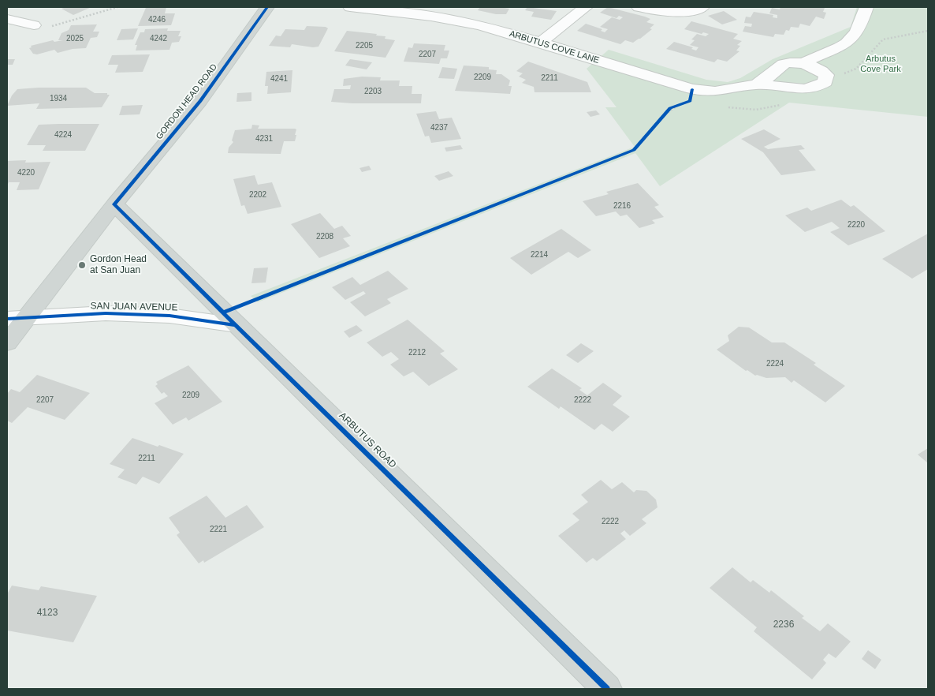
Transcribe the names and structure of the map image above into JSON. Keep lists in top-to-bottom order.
{
  "streets": {
    "main road": ["GORDON HEAD ROAD", "ARBUTUS ROAD"],
    "street": ["ARBUTUS COVE LANE", "SAN JUAN AVENUE"]
  },
  "crossings": [
    ["GORDON HEAD ROAD", "SAN JUAN AVENUE"],
    ["GORDON HEAD ROAD", "ARBUTUS ROAD"],
    ["SAN JUAN AVENUE", "ARBUTUS ROAD"]
  ],
  "parks": ["Arbutus Cove Park"],
  "places": ["Gordon Head at San Juan"],
  "house_numbers": [
    "4246",
    "2025",
    "4242",
    "2205",
    "2207",
    "2209",
    "2211",
    "4241",
    "2203",
    "1934",
    "4237",
    "4224",
    "4231",
    "4220",
    "2202",
    "2216",
    "2220",
    "2208",
    "2214",
    "2212",
    "2224",
    "2209",
    "2207",
    "2222",
    "2211",
    "2222",
    "2221",
    "4123",
    "2236"
  ]
}
